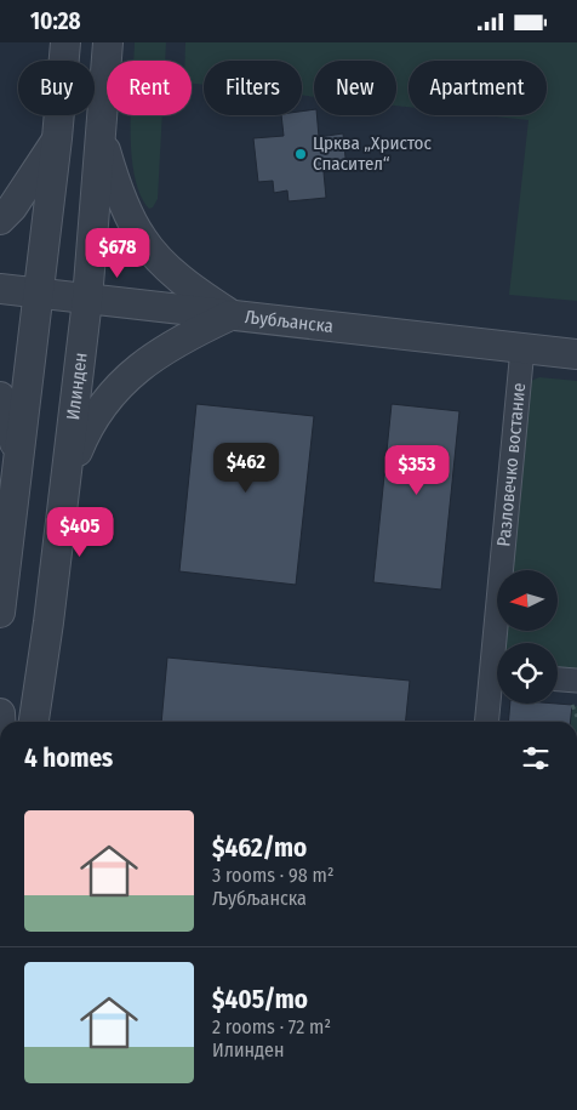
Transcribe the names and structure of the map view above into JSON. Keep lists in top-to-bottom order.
{
  "streets": {
    "street": ["Љубљанска", "Илинден", "Разловечко востание"]
  },
  "crossings": [
    ["Љубљанска", "Илинден"],
    ["Љубљанска", "Разловечко востание"]
  ],
  "places": ["Црква „Христос Спасител“"],
  "north": "left",
  "page": {
    "status": "10:28",
    "chip": [
      "Buy",
      "Rent",
      "Filters",
      "New",
      "Apartment"
    ],
    "price": [
      "$678",
      "$462",
      "$353",
      "$405"
    ],
    "heading": "4 homes",
    "list": [
      {
        "name": "$462/mo",
        "note": "3 rooms · 98 m² · Љубљанска"
      },
      {
        "name": "$405/mo",
        "note": "2 rooms · 72 m² · Илинден"
      }
    ]
  }
}
